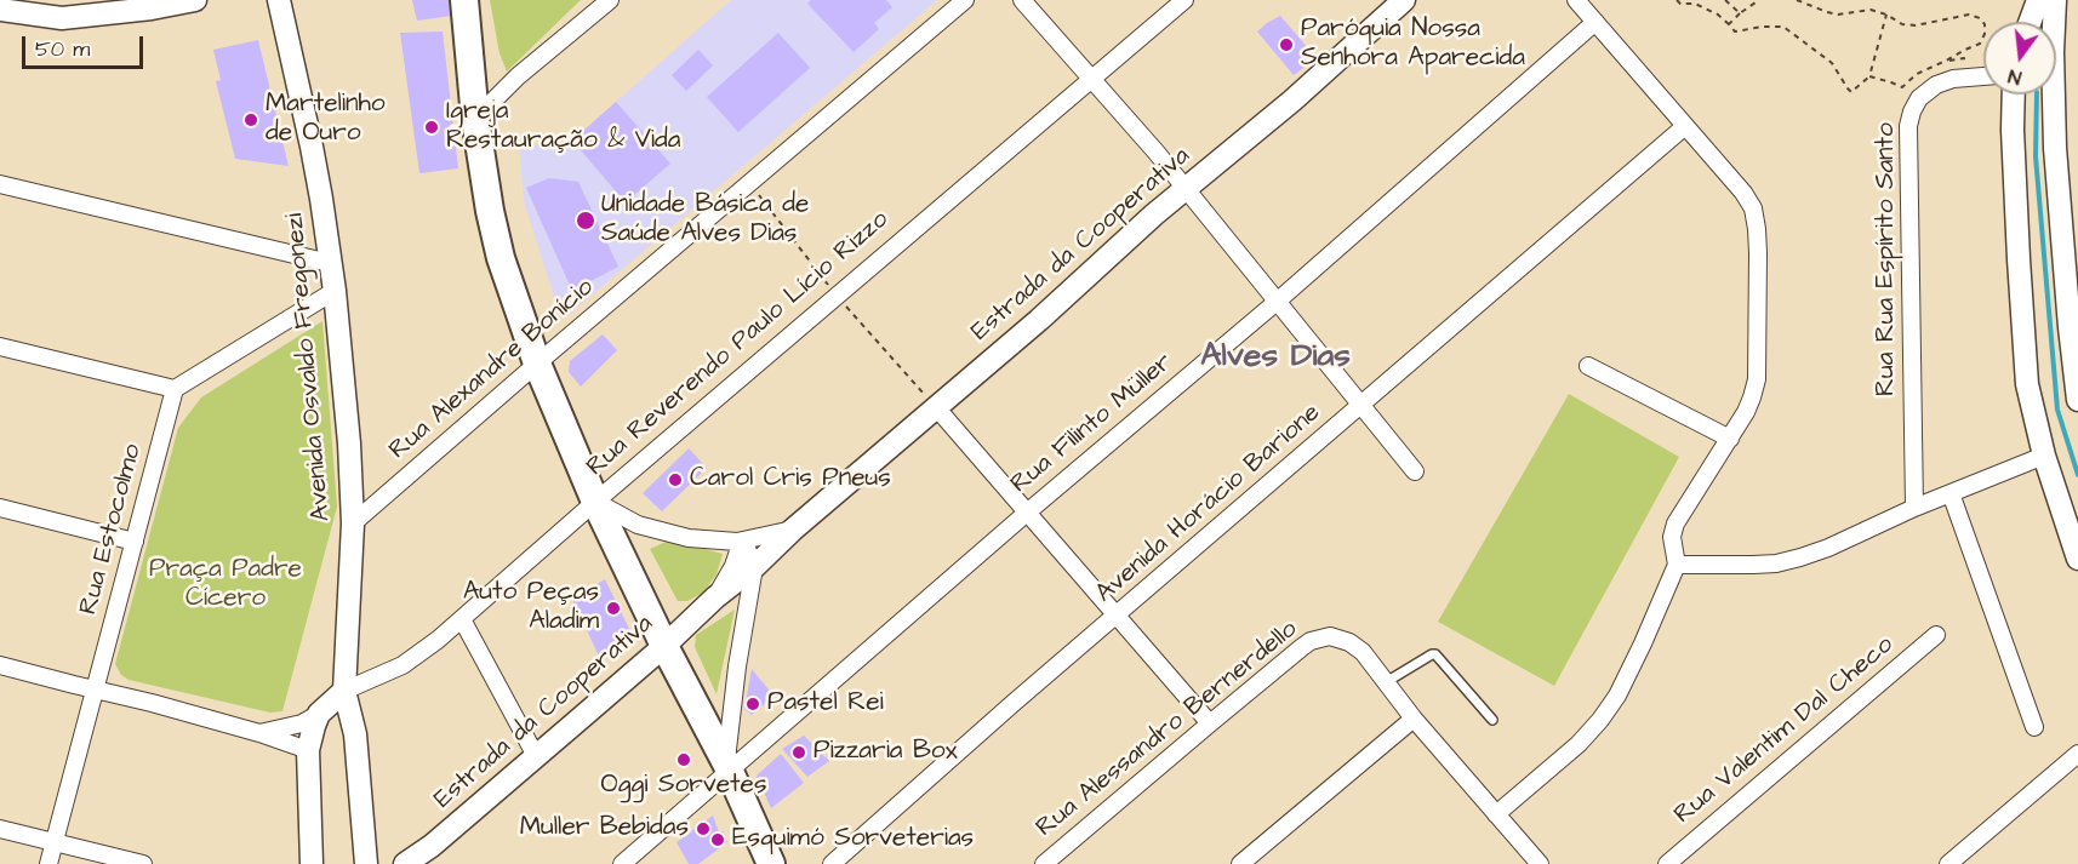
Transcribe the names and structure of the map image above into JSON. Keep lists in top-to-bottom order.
{
  "streets": {
    "street": [
      "Estrada da Cooperativa",
      "Rua Rua Espírito Santo",
      "Rua Reverendo Paulo Lício Rizzo",
      "Avenida Osvaldo Fregonezi",
      "Rua Alexandre Bonício",
      "Rua Filinto Müller",
      "Avenida Horácio Barione",
      "Rua Estocolmo",
      "Rua Alessandro Bernerdello",
      "Rua Valentim Dal Checo"
    ]
  },
  "crossings": [
    ["Rua Reverendo Paulo Lício Rizzo", "Avenida Osvaldo Fregonezi"],
    ["Avenida Osvaldo Fregonezi", "Rua Alexandre Bonício"]
  ],
  "districts": ["Alves Dias"],
  "parks": ["Praça Padre Cícero"],
  "places": [
    "Paróquia Nossa Senhora Aparecida",
    "Martelinho de Ouro",
    "Igreja Restauração & Vida",
    "Unidade Básica de Saúde Alves Dias",
    "Carol Cris Pneus",
    "Auto Peças Aladim",
    "Pastel Rei",
    "Pizzaria Box",
    "Oggi Sorvetes",
    "Muller Bebidas",
    "Esquimó Sorveterias"
  ],
  "scale_bar": "50 m",
  "north": "bottom"
}
